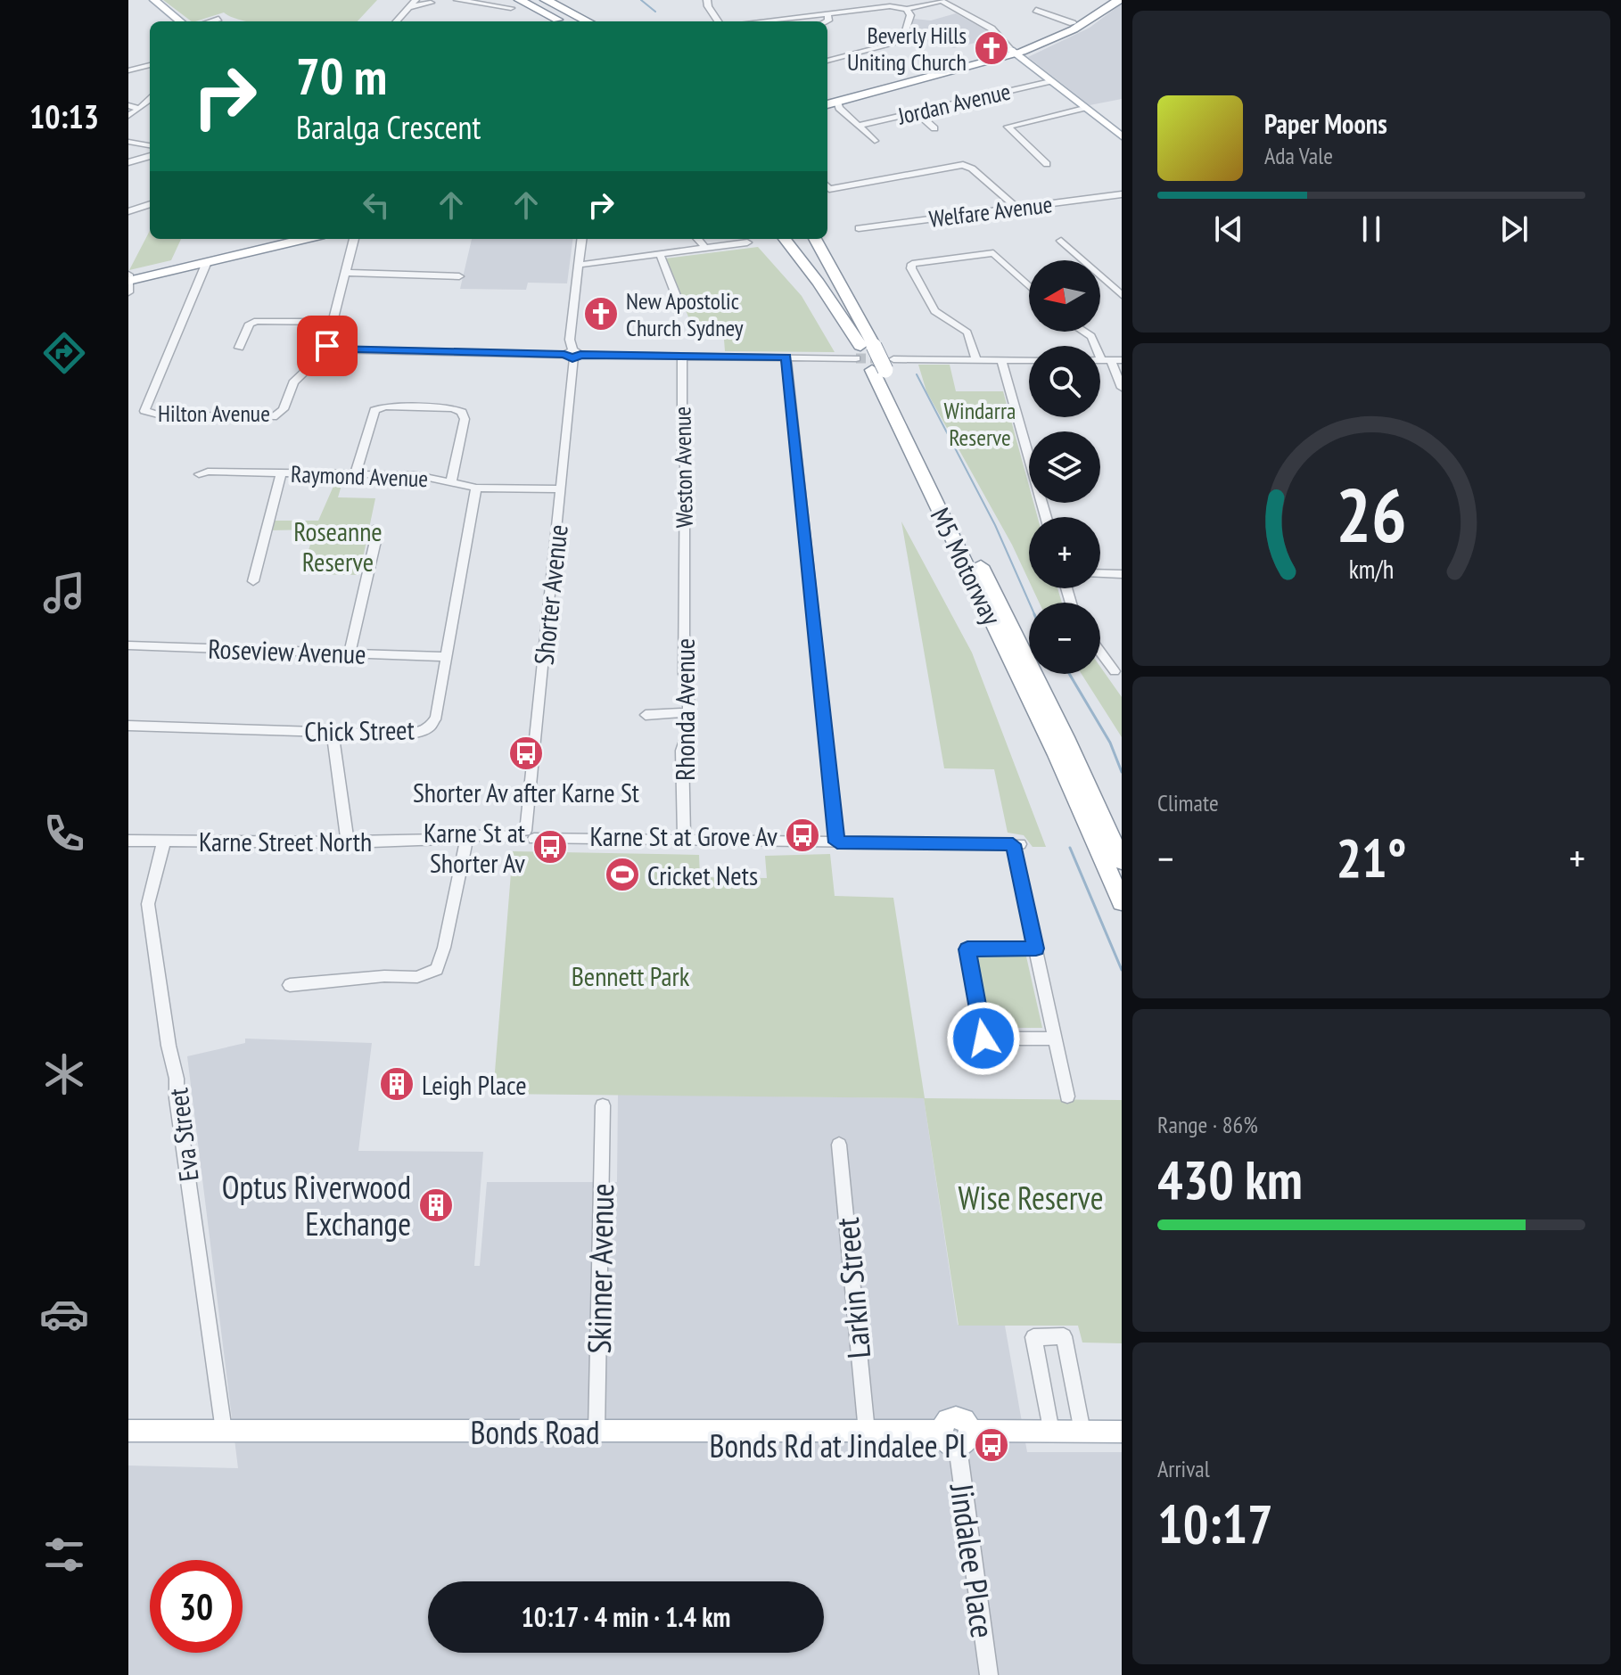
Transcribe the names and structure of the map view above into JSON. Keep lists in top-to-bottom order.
{
  "streets": {
    "highway": ["M5 Motorway"],
    "main road": ["Bonds Road"],
    "street": [
      "Jordan Avenue",
      "Welfare Avenue",
      "Hilton Avenue",
      "Weston Avenue",
      "Raymond Avenue",
      "Shorter Avenue",
      "Roseview Avenue",
      "Rhonda Avenue",
      "Chick Street",
      "Karne Street North",
      "Eva Street",
      "Skinner Avenue",
      "Larkin Street",
      "Jindalee Place"
    ]
  },
  "crossings": [
    ["Weston Avenue", "Rhonda Avenue"],
    ["Raymond Avenue", "Shorter Avenue"],
    ["Raymond Avenue", "Chick Street"],
    ["Shorter Avenue", "Karne Street North"],
    ["Roseview Avenue", "Chick Street"],
    ["Rhonda Avenue", "Karne Street North"],
    ["Karne Street North", "Eva Street"],
    ["Eva Street", "Bonds Road"],
    ["Skinner Avenue", "Bonds Road"],
    ["Larkin Street", "Bonds Road"],
    ["Bonds Road", "Jindalee Place"]
  ],
  "parks": [
    "Windarra Reserve",
    "Roseanne Reserve",
    "Bennett Park",
    "Wise Reserve"
  ],
  "places": {
    "church": ["Beverly Hills Uniting Church", "New Apostolic Church Sydney"],
    "bus stop": [
      "Shorter Av after Karne St",
      "Karne St at Grove Av",
      "Karne St at Shorter Av",
      "Bonds Rd at Jindalee Pl"
    ],
    "sports": ["Cricket Nets"],
    "building": ["Leigh Place", "Optus Riverwood Exchange"]
  },
  "north": "left",
  "page": {
    "tabs": "10:13",
    "turn": ["70 m", "Baralga Crescent"],
    "song": ["Paper Moons", "Ada Vale"],
    "map_buttons": ["+", "−"],
    "tile": [
      "Climate",
      ["Range · 86%", "430 km"],
      ["Arrival", "10:17"]
    ],
    "heat": ["−", "21°", "+"],
    "limit": "30",
    "trip": "10:17 · 4 min · 1.4 km",
    "gauge": ["26", "km/h"]
  }
}
